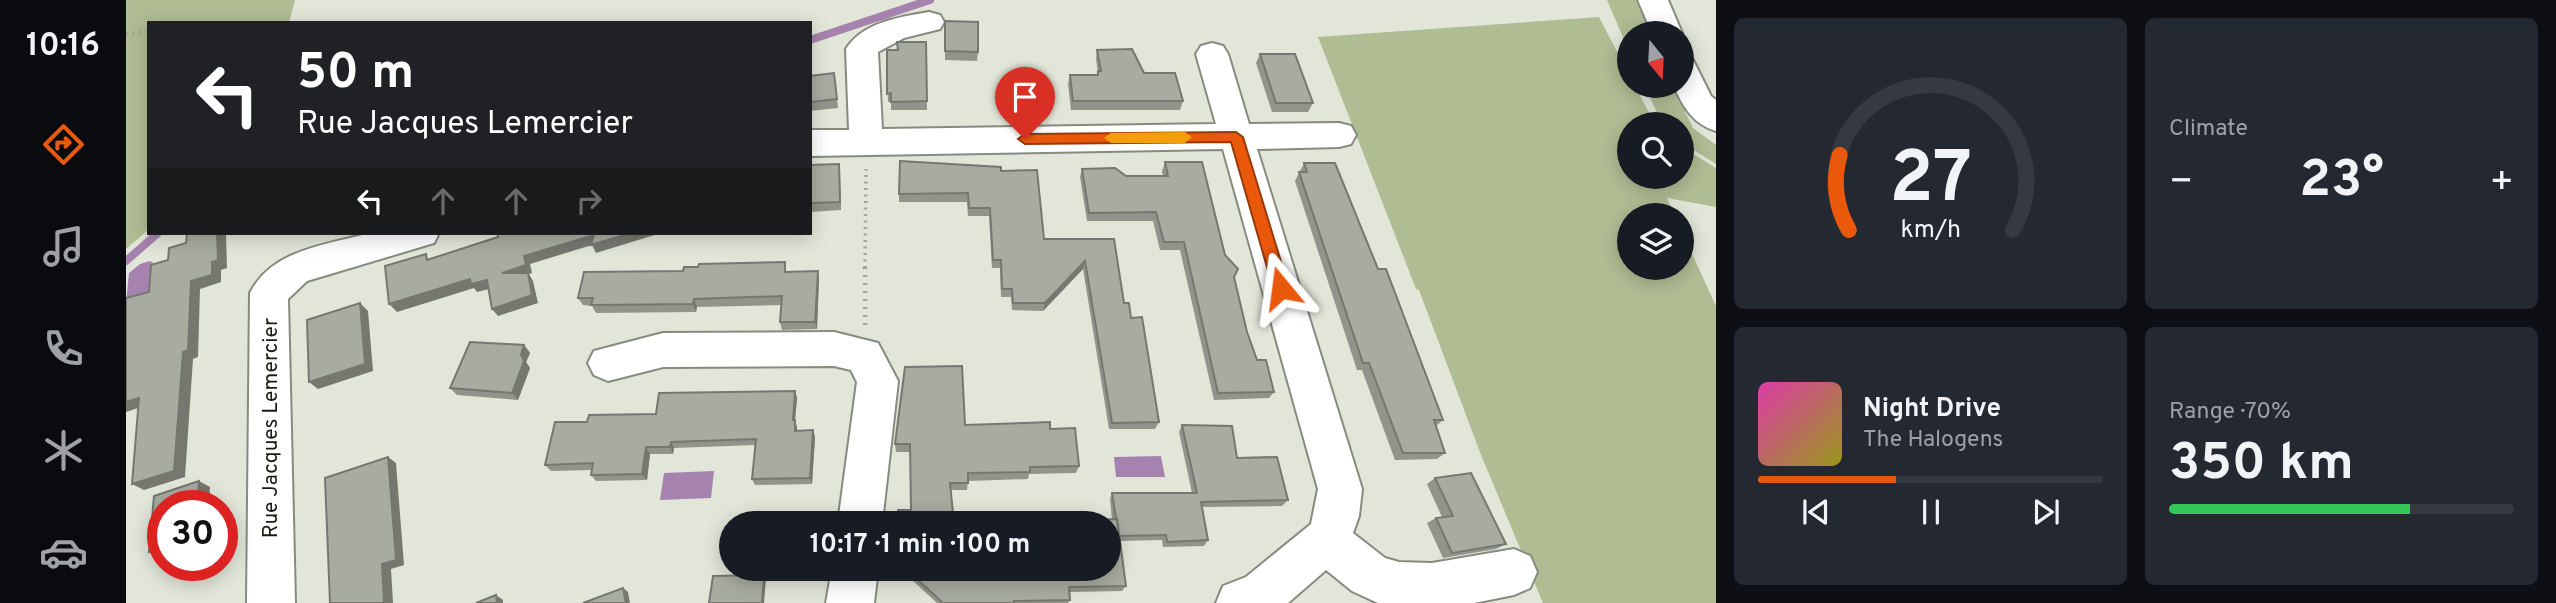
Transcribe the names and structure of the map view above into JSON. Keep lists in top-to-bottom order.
{
  "streets": {
    "street": ["Rue Jacques Lemercier"]
  },
  "north": "bottom",
  "page": {
    "tabs": "10:16",
    "tile": [
      "Climate",
      ["Range · 70%", "350 km"]
    ],
    "turn": ["50 m", "Rue Jacques Lemercier"],
    "heat": ["−", "23°", "+"],
    "song": ["Night Drive", "The Halogens"],
    "limit": "30",
    "trip": "10:17 · 1 min · 100 m",
    "gauge": ["27", "km/h"]
  }
}
